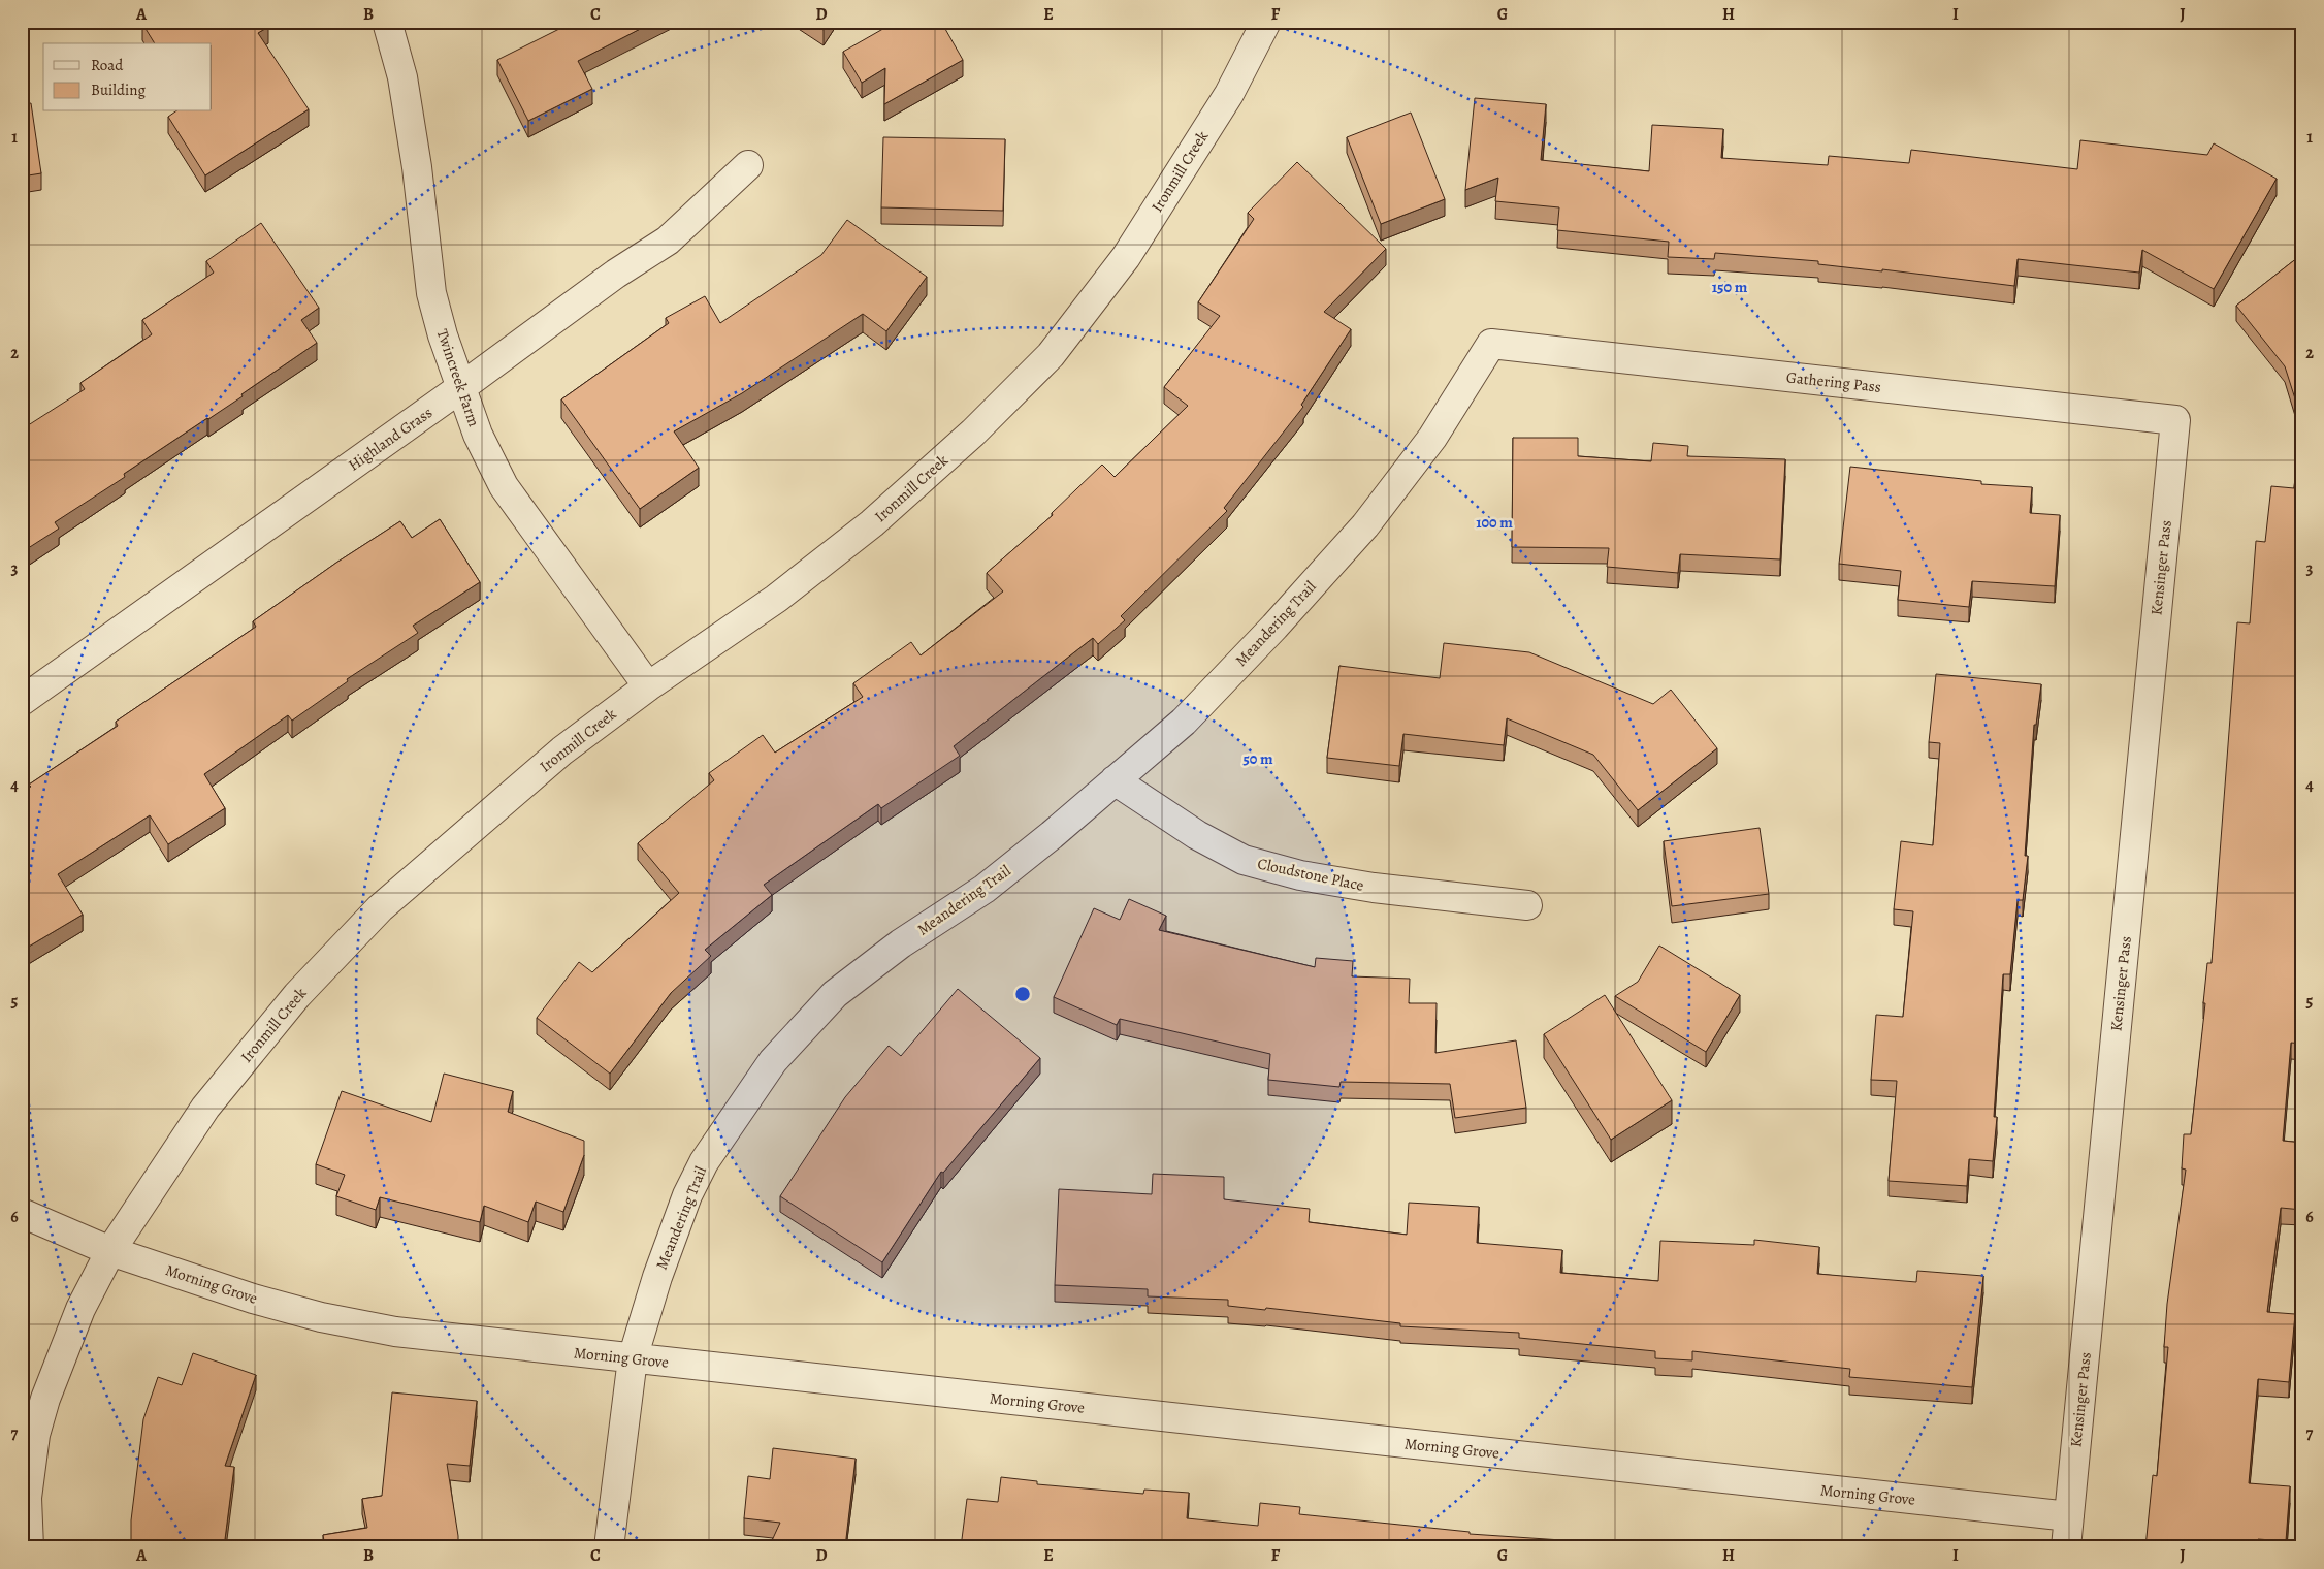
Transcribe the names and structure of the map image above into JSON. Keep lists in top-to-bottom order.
{
  "streets": {
    "street": [
      "Ironmill Creek",
      "Twincreek Farm",
      "Gathering Pass",
      "Highland Grass",
      "Kensinger Pass",
      "Meandering Trail",
      "Cloudstone Place",
      "Morning Grove"
    ]
  },
  "crossings": [
    ["Ironmill Creek", "Twincreek Farm"],
    ["Ironmill Creek", "Morning Grove"],
    ["Twincreek Farm", "Highland Grass"],
    ["Gathering Pass", "Kensinger Pass"],
    ["Gathering Pass", "Meandering Trail"],
    ["Kensinger Pass", "Morning Grove"],
    ["Meandering Trail", "Cloudstone Place"],
    ["Meandering Trail", "Morning Grove"]
  ],
  "legend": ["Road", "Building"],
  "grid": {
    "columns": [
      "A",
      "B",
      "C",
      "D",
      "E",
      "F",
      "G",
      "H",
      "I",
      "J"
    ],
    "rows": [
      "1",
      "2",
      "3",
      "4",
      "5",
      "6",
      "7"
    ]
  },
  "rings": ["150 m", "100 m", "50 m"]
}
